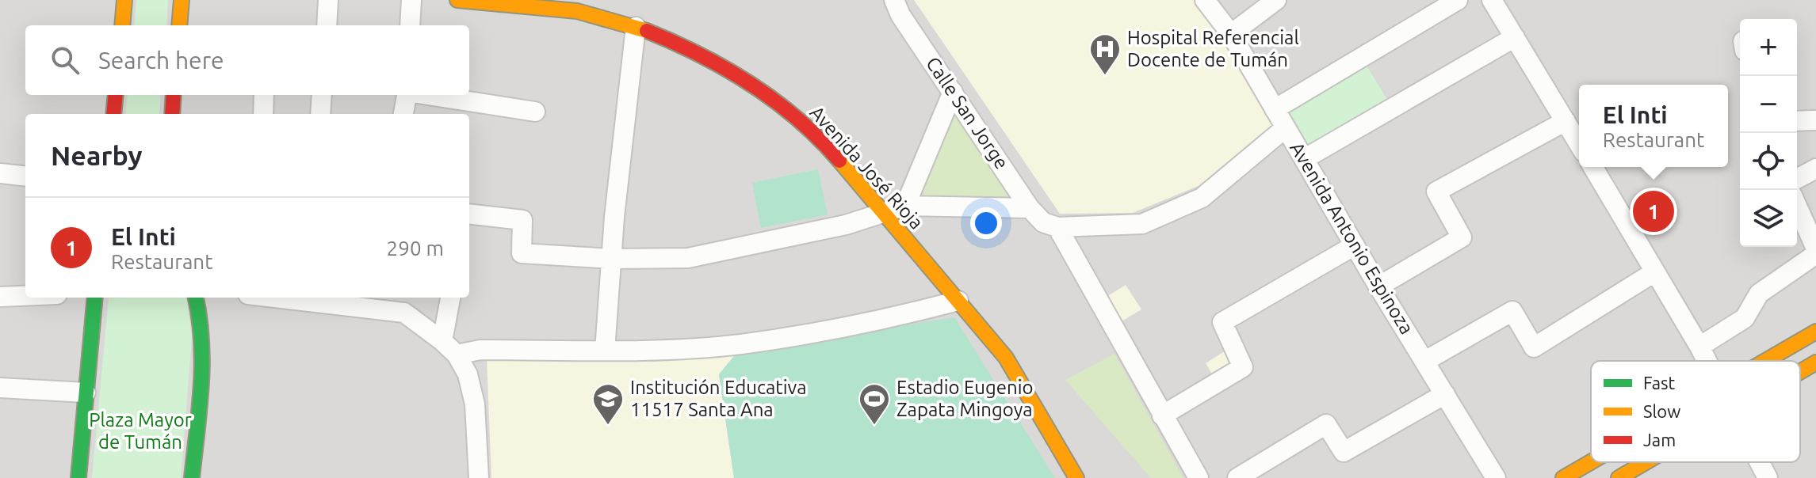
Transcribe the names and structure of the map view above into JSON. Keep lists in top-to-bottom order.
{
  "streets": {
    "street": ["Calle San Jorge", "Avenida José Rioja", "Avenida Antonio Espinoza"]
  },
  "parks": ["Plaza Mayor de Tumán"],
  "places": {
    "hospital": ["Hospital Referencial Docente de Tumán"],
    "school or university": ["Institución Educativa 11517 Santa Ana"],
    "sports": ["Estadio Eugenio Zapata Mingoya"]
  },
  "legend": ["Fast", "Slow", "Jam"],
  "page": {
    "map_buttons": ["+", "−"],
    "search": "Search here",
    "popup": ["El Inti", "Restaurant"],
    "heading": "Nearby",
    "pins": "1",
    "list": [
      {
        "mark": "1",
        "name": "El Inti",
        "note": "Restaurant",
        "value": "290 m"
      }
    ]
  }
}
